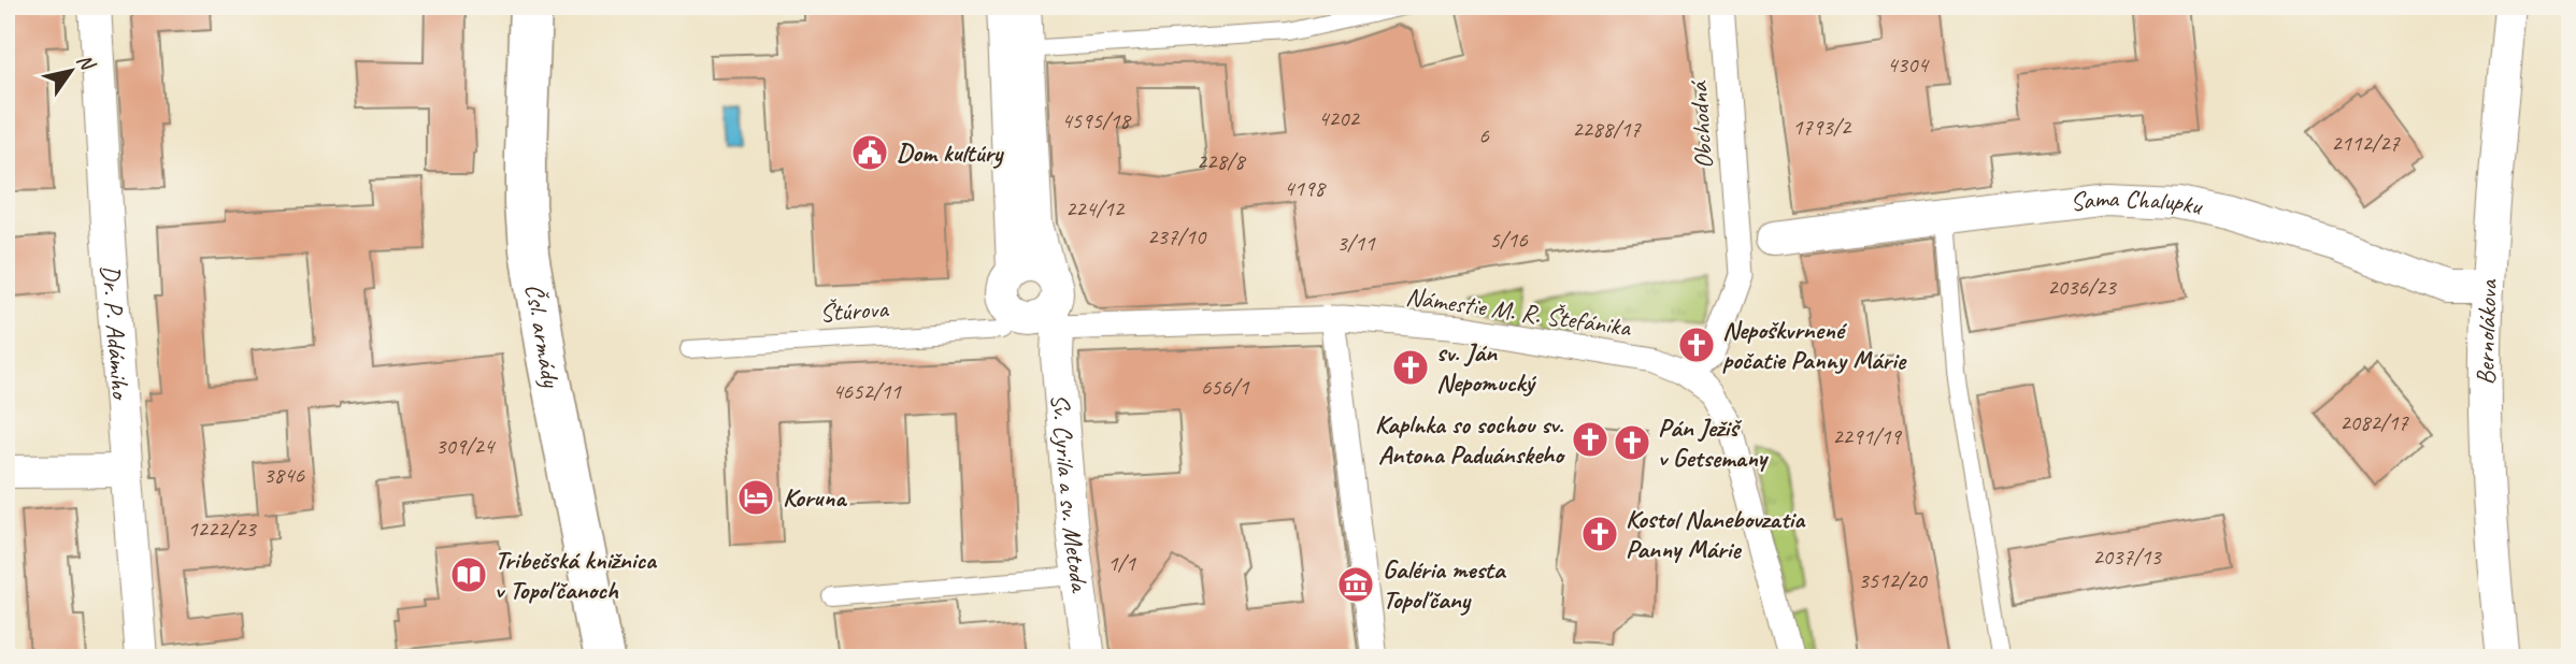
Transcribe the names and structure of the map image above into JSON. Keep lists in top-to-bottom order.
{
  "streets": {
    "main road": ["Čsl. armády"],
    "street": [
      "Obchodná",
      "Sama Chalupku",
      "Námestie M. R. Štefánika",
      "Dr. P. Adámiho",
      "Bernolákova",
      "Sv. Cyrila a sv. Metoda"
    ],
    "lane": ["Štúrova"]
  },
  "crossings": [
    ["Sama Chalupku", "Bernolákova"],
    ["Štúrova", "Sv. Cyrila a sv. Metoda"]
  ],
  "places": {
    "public building": ["Dom kultúry"],
    "church": [
      "Nepoškvrnené počatie Panny Márie",
      "sv. Ján Nepomucký",
      "Kaplnka so sochou sv. Antona Paduánskeho",
      "Pán Ježiš v Getsemany",
      "Kostol Nanebovzatia Panny Márie"
    ],
    "hotel": ["Koruna"],
    "library": ["Tribečská knižnica v Topoľčanoch"],
    "museum": ["Galéria mesta Topoľčany"]
  },
  "house_numbers": [
    "4304",
    "4202",
    "4595/18",
    "1793/2",
    "2288/17",
    "6",
    "2112/27",
    "228/8",
    "4198",
    "224/12",
    "237/10",
    "5/16",
    "3/11",
    "2036/23",
    "656/1",
    "4652/11",
    "2082/17",
    "2291/19",
    "309/24",
    "3846",
    "1222/23",
    "2037/13",
    "1/1",
    "3512/20"
  ],
  "north": "top right"
}
